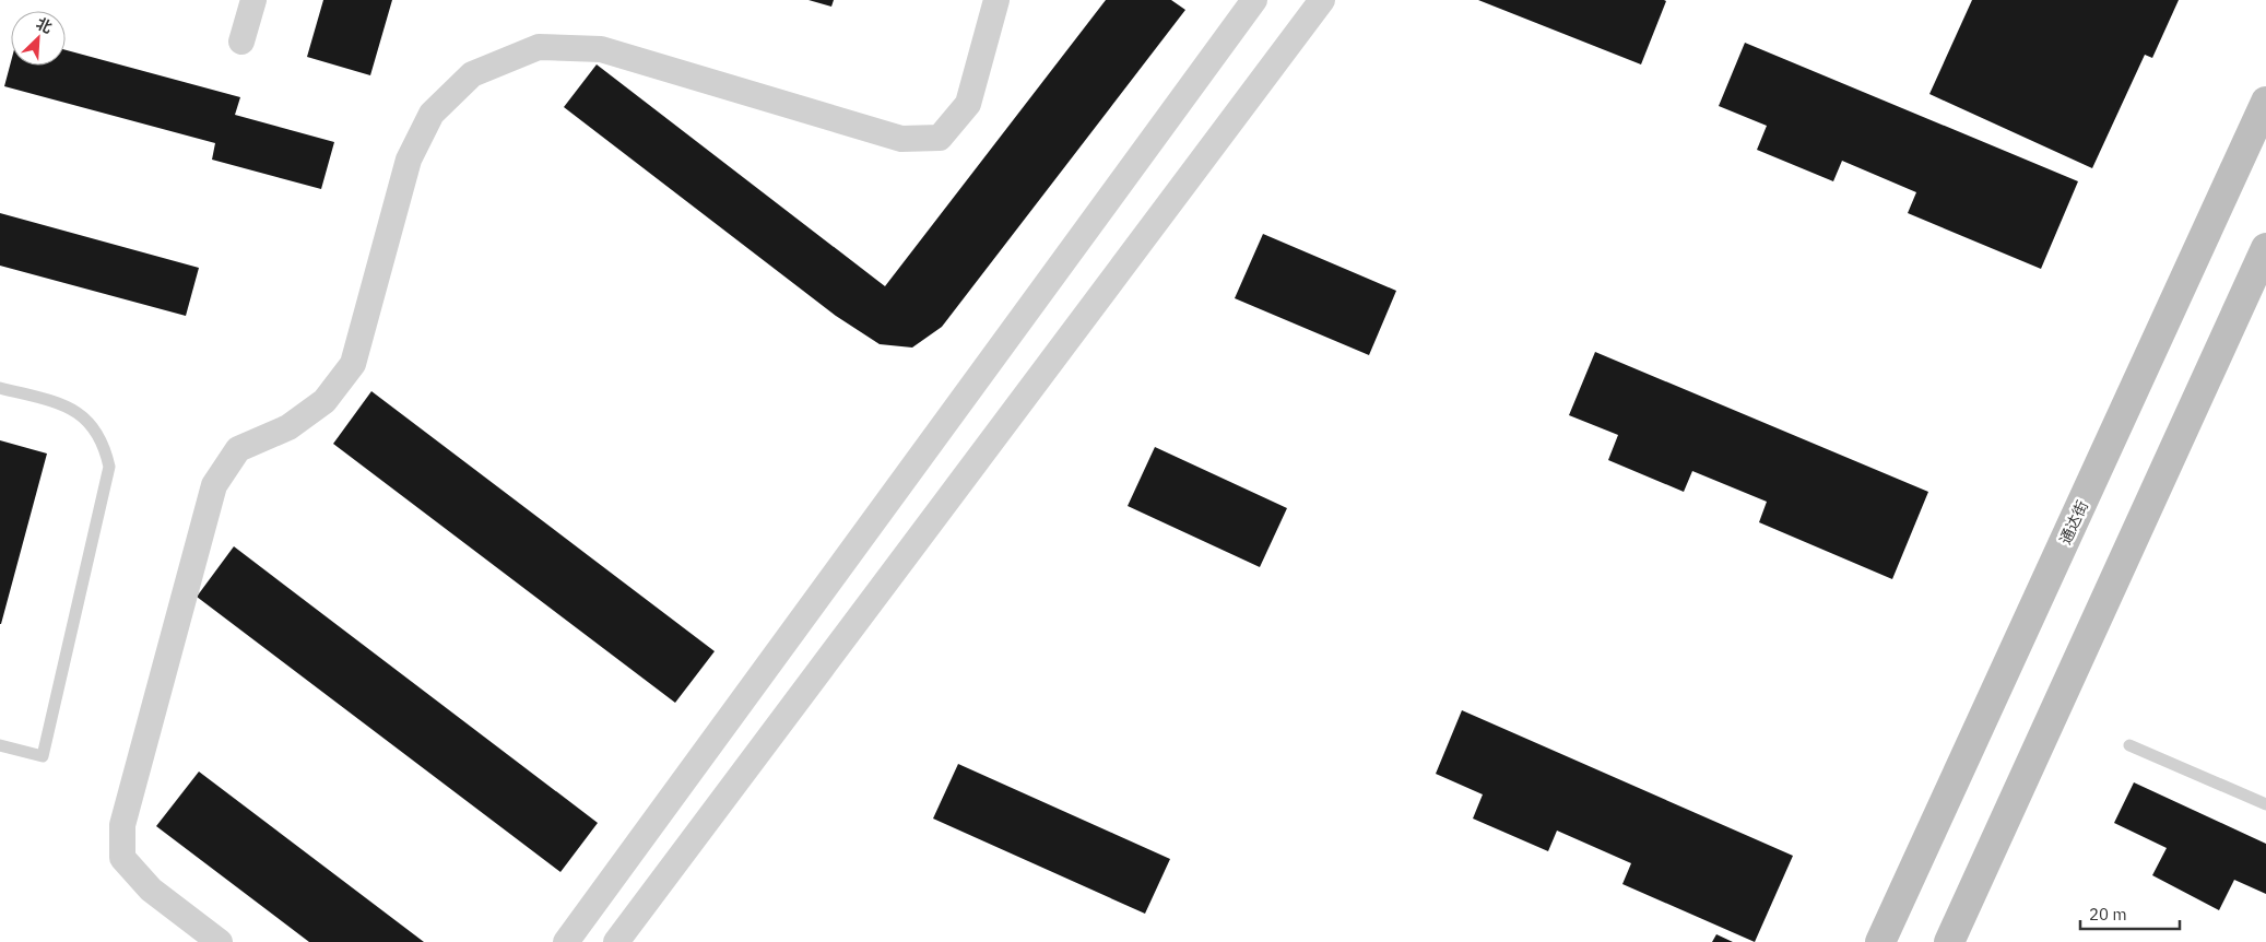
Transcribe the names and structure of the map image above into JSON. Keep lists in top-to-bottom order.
{
  "streets": {
    "main road": ["通达街"]
  },
  "scale_bar": "20 m",
  "north": "top right"
}
